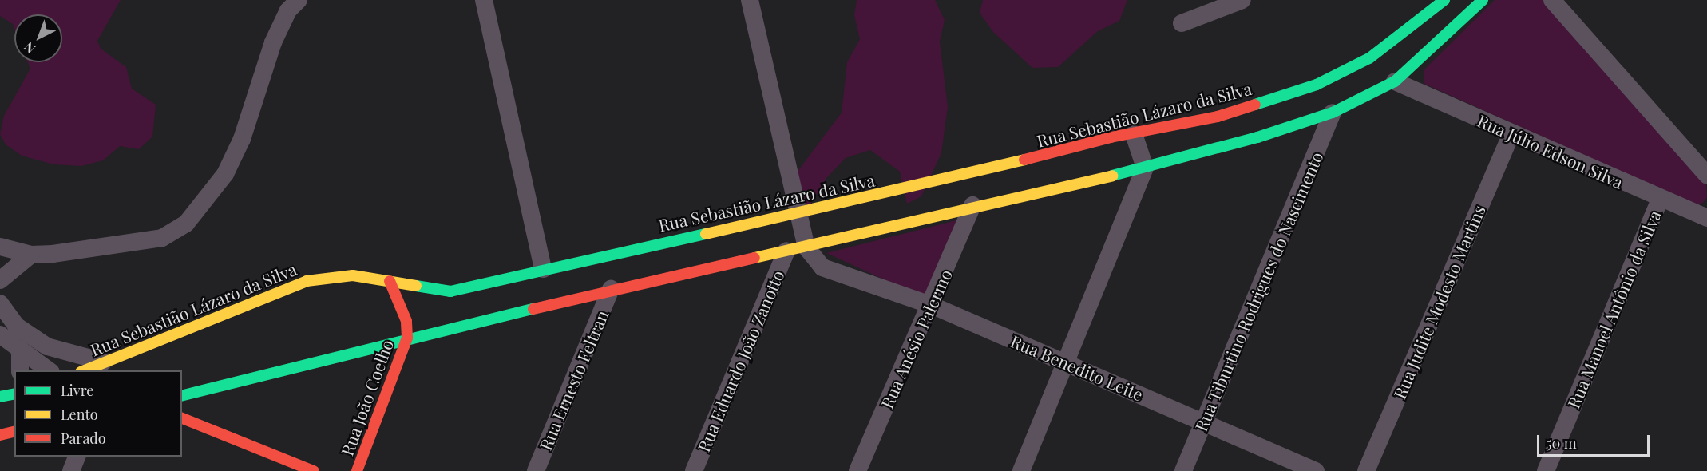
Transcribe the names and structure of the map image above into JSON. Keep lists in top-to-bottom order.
{
  "streets": {
    "street": [
      "Rua Sebastião Lázaro da Silva",
      "Rua Júlio Edson Silva",
      "Rua Tiburtino Rodrigues do Nascimento",
      "Rua Judite Modesto Martins",
      "Rua Manoel Antônio da Silva",
      "Rua Anésio Palermo",
      "Rua Eduardo João Zanotto",
      "Rua Benedito Leite",
      "Rua Ernesto Feltran",
      "Rua João Coelho"
    ]
  },
  "crossings": [
    ["Rua Sebastião Lázaro da Silva", "Rua João Coelho"],
    ["Rua Júlio Edson Silva", "Rua Judite Modesto Martins"],
    ["Rua Júlio Edson Silva", "Rua Manoel Antônio da Silva"],
    ["Rua Tiburtino Rodrigues do Nascimento", "Rua Benedito Leite"],
    ["Rua Anésio Palermo", "Rua Benedito Leite"]
  ],
  "legend": ["Livre", "Lento", "Parado"],
  "scale_bar": "50 m",
  "north": "bottom left"
}
